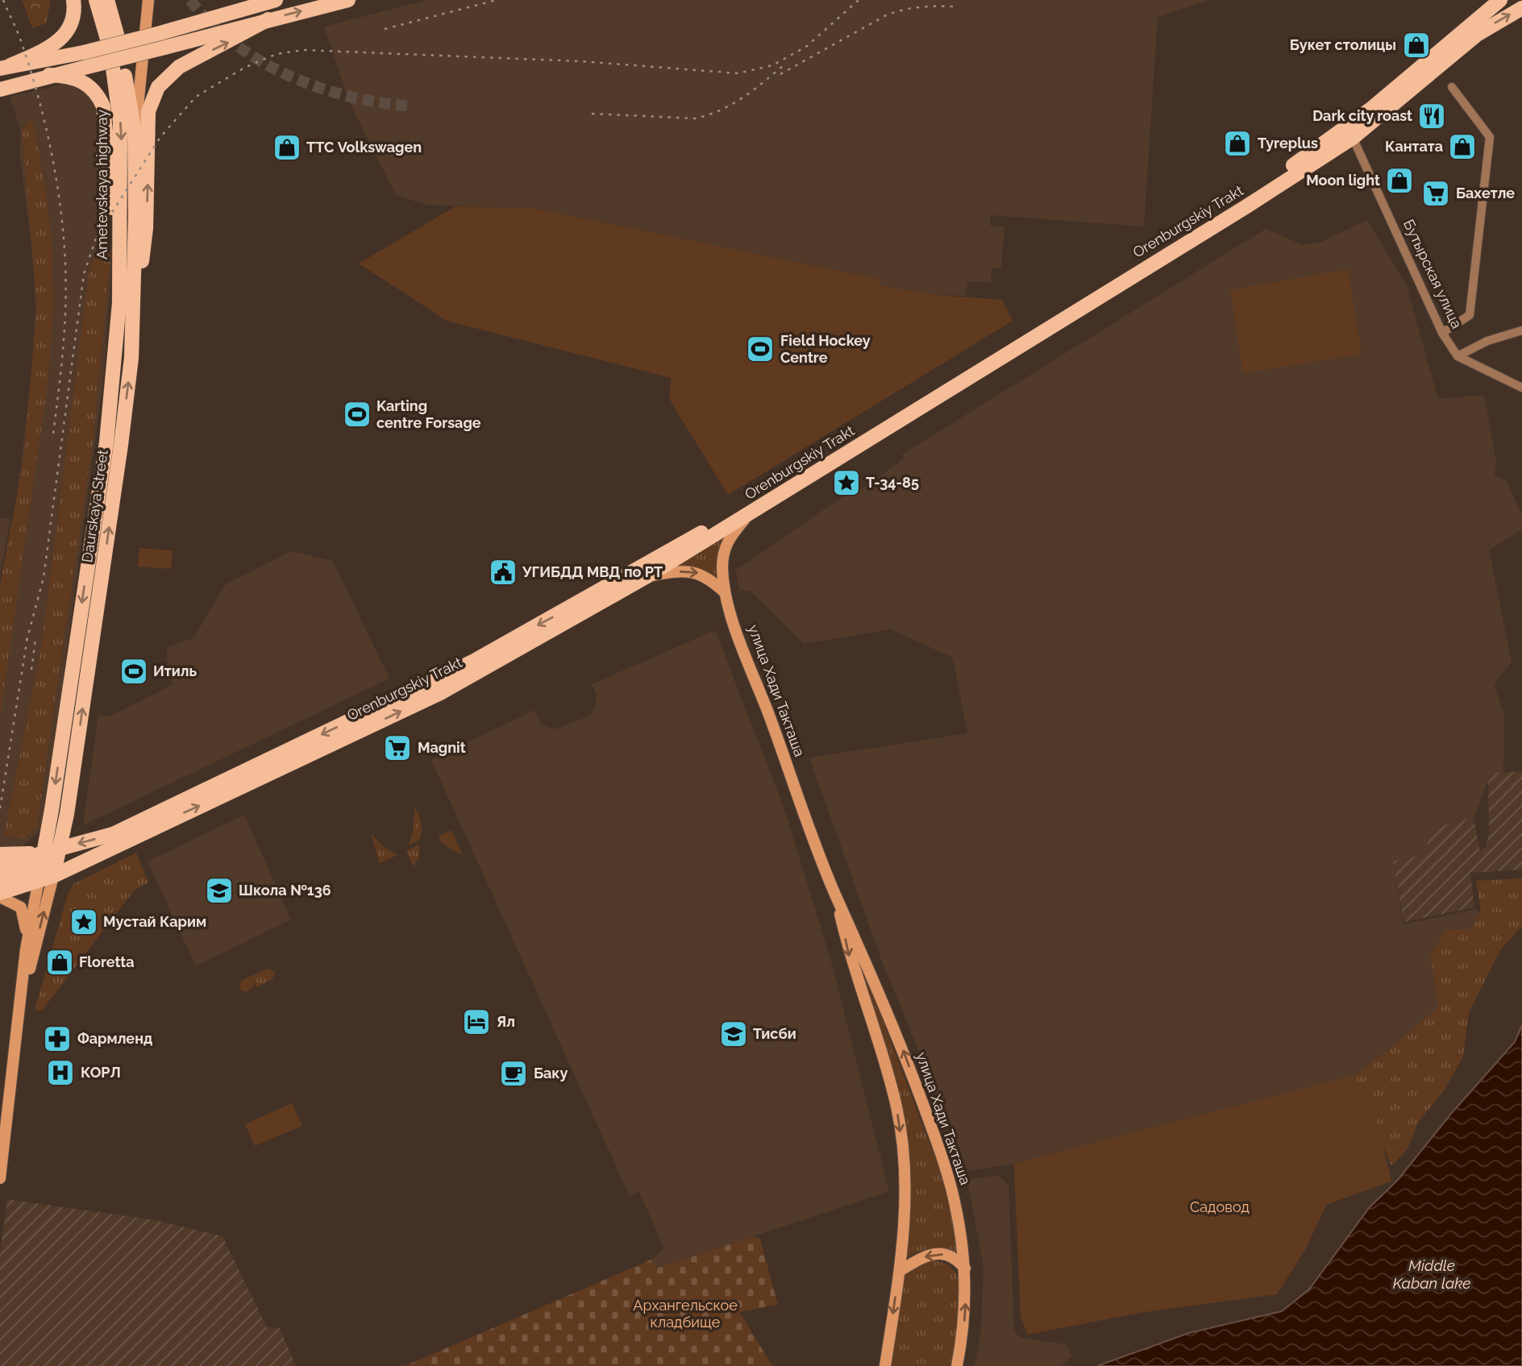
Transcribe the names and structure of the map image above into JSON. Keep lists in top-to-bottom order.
{
  "streets": {
    "main road": ["Ametevskaya highway", "Orenburgskiy Trakt", "Daurskaya Street"],
    "street": ["Бутырская улица", "улица Хади Такташа"]
  },
  "crossings": [
    ["Ametevskaya highway", "Daurskaya Street"],
    ["Orenburgskiy Trakt", "Бутырская улица"],
    ["Orenburgskiy Trakt", "Daurskaya Street"],
    ["Orenburgskiy Trakt", "улица Хади Такташа"]
  ],
  "water": ["Middle Kaban lake"],
  "parks": ["Садовод", "Архангельское кладбище"],
  "places": {
    "shop": [
      "Букет столицы",
      "Tyreplus",
      "Кантата",
      "ТТС Volkswagen",
      "Moon light",
      "Floretta"
    ],
    "restaurant": ["Dark city roast"],
    "supermarket": ["Бахетле", "Magnit"],
    "sports": ["Field Hockey Centre", "Karting centre Forsage", "Итиль"],
    "place": ["T-34-85", "Мустай Карим"],
    "public building": ["УГИБДД МВД по РТ"],
    "school or university": ["Школа №136", "Тисби"],
    "hotel": ["Ял"],
    "pharmacy": ["Фармленд"],
    "hospital": ["КОРЛ"],
    "cafe": ["Баку"]
  }
}
